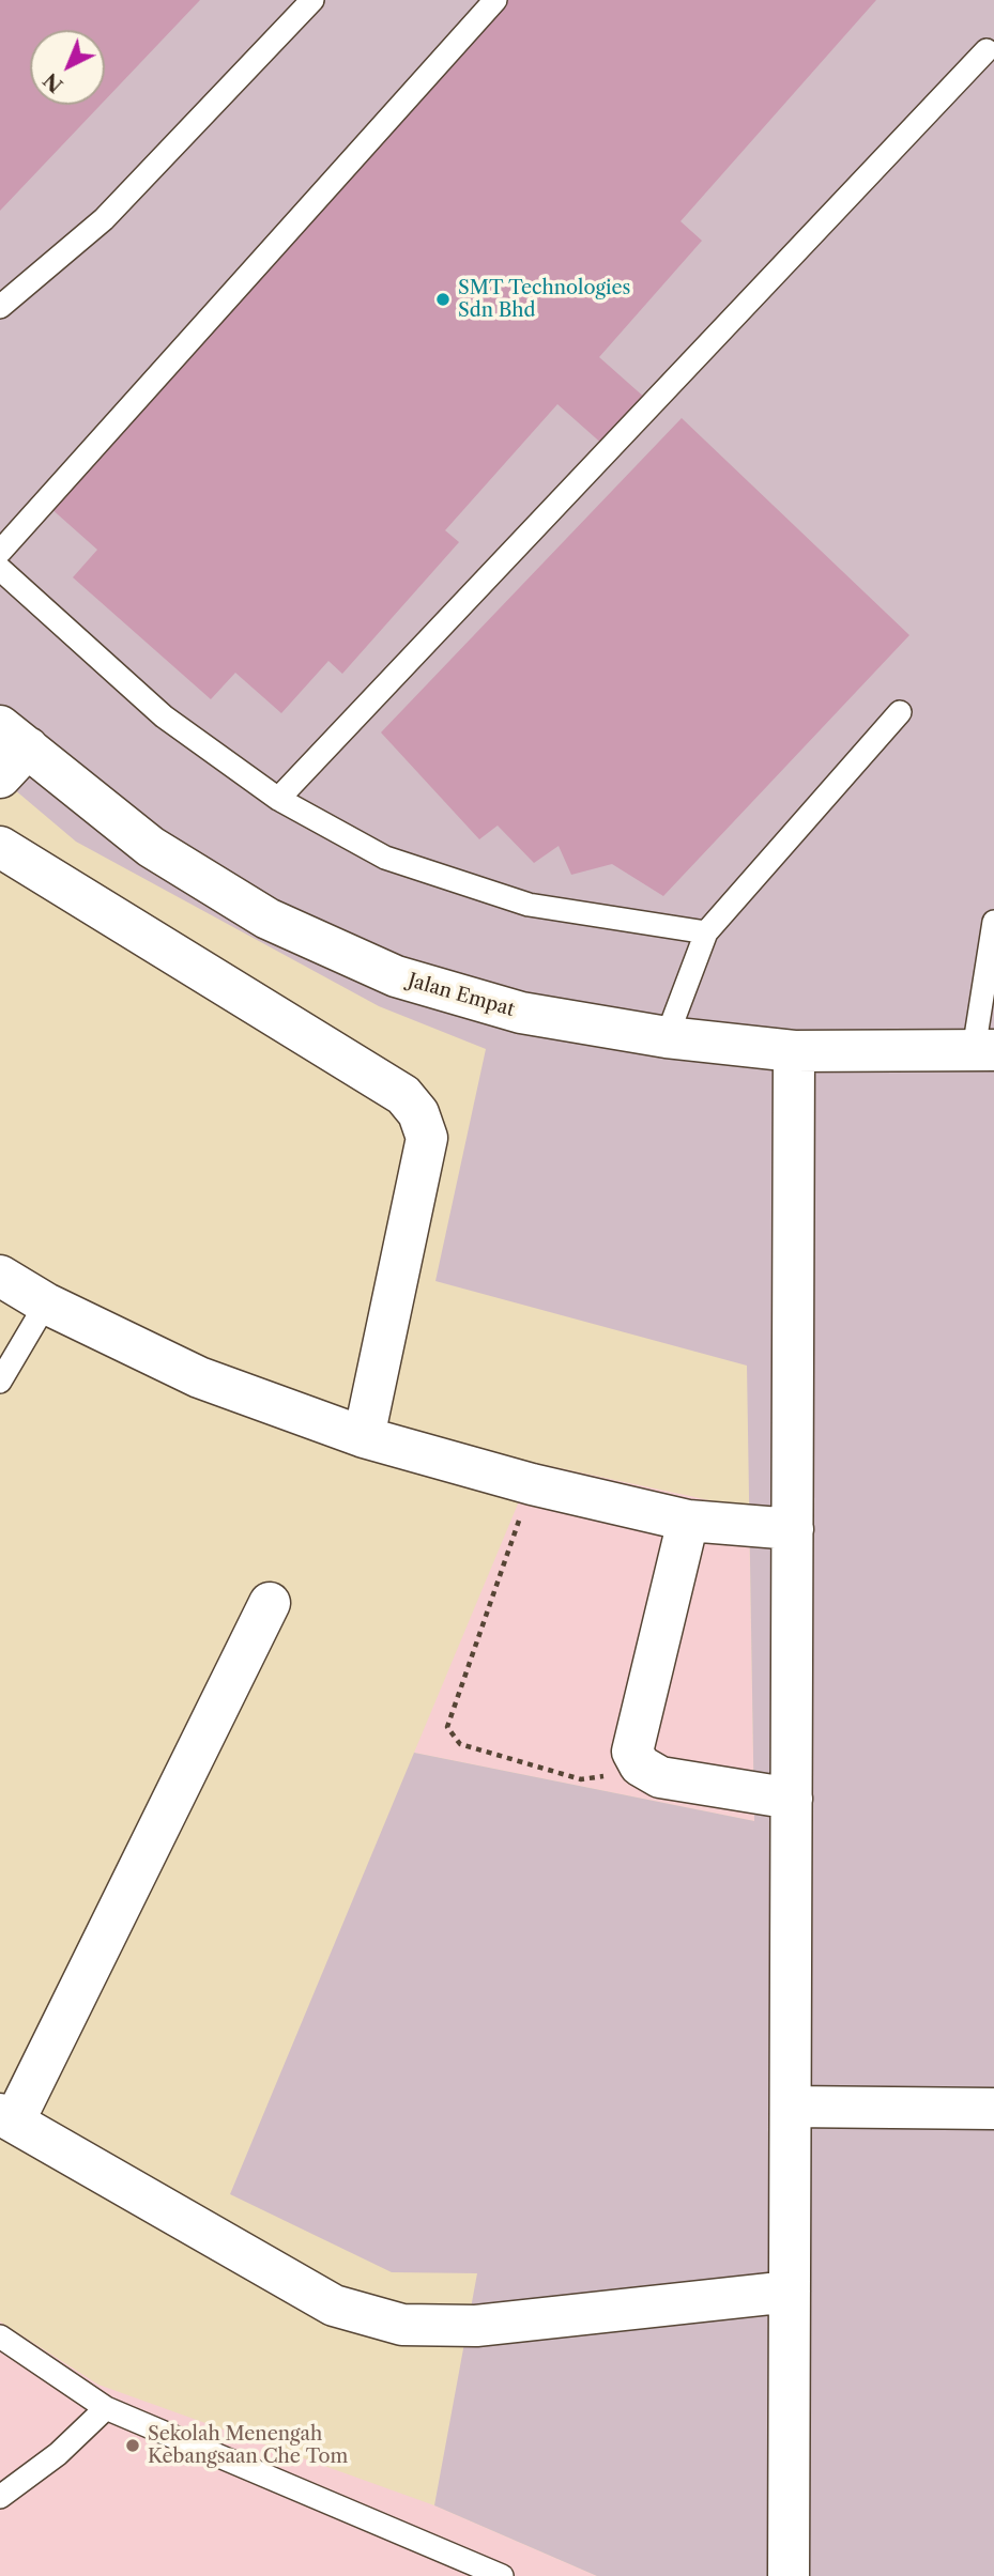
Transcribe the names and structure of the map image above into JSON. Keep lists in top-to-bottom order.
{
  "streets": {
    "street": ["Jalan Empat"]
  },
  "places": ["SMT Technologies Sdn Bhd", "Sekolah Menengah Kebangsaan Che Tom"],
  "north": "bottom left"
}
